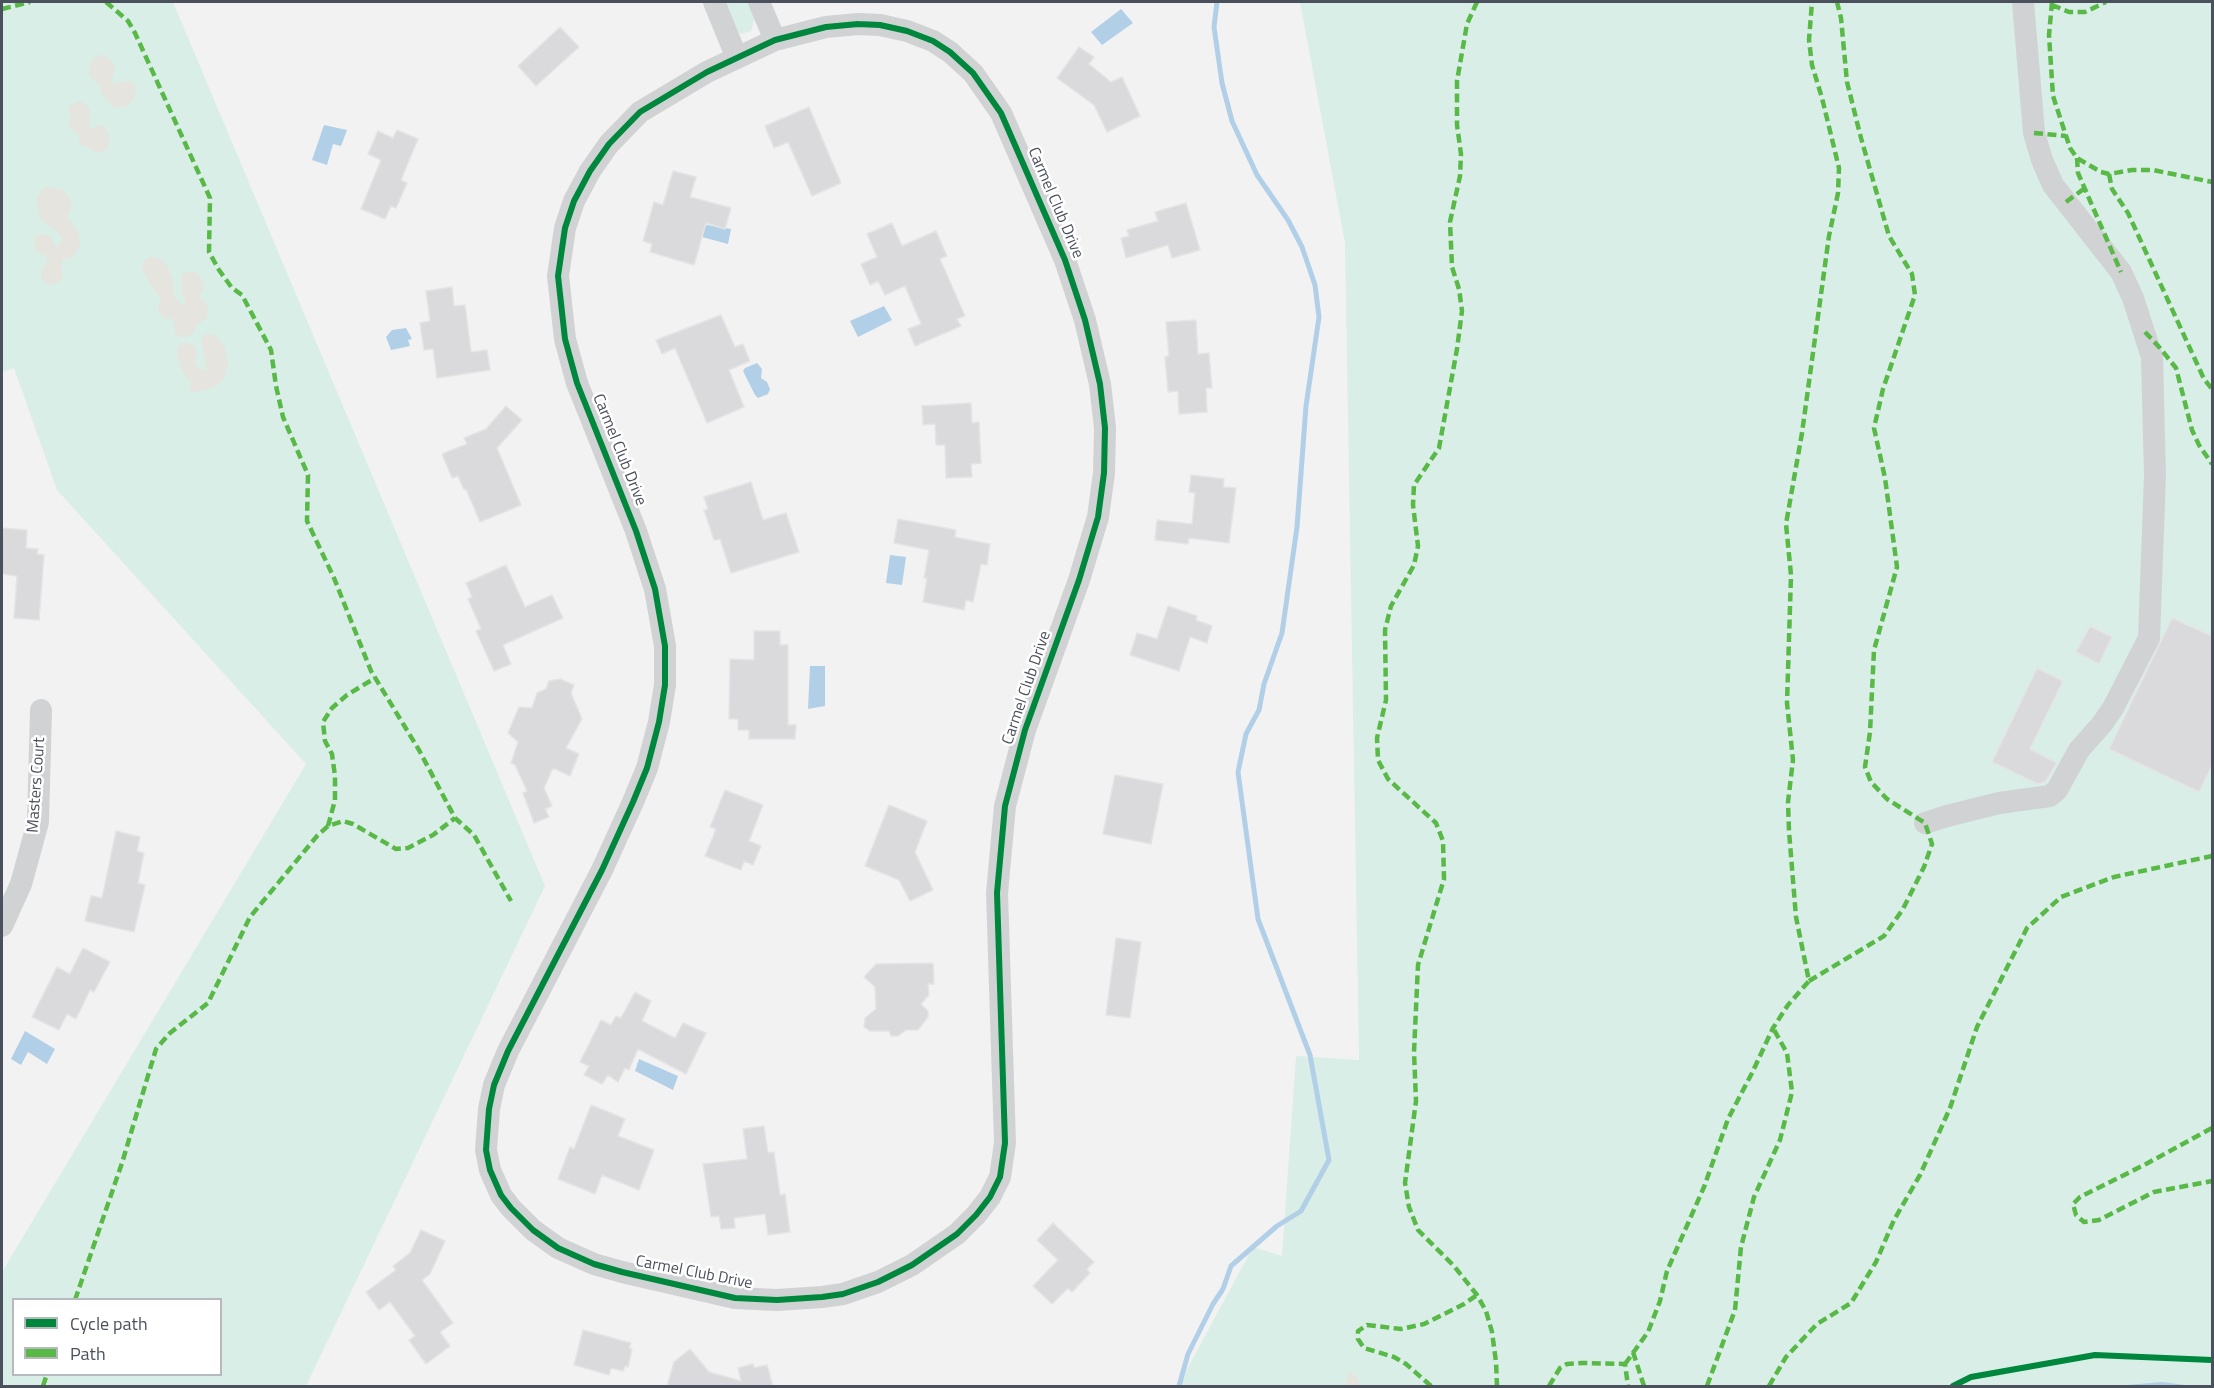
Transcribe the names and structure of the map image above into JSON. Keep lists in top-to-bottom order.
{
  "streets": {
    "street": ["Carmel Club Drive", "Masters Court"]
  },
  "legend": ["Cycle path", "Path"]
}
